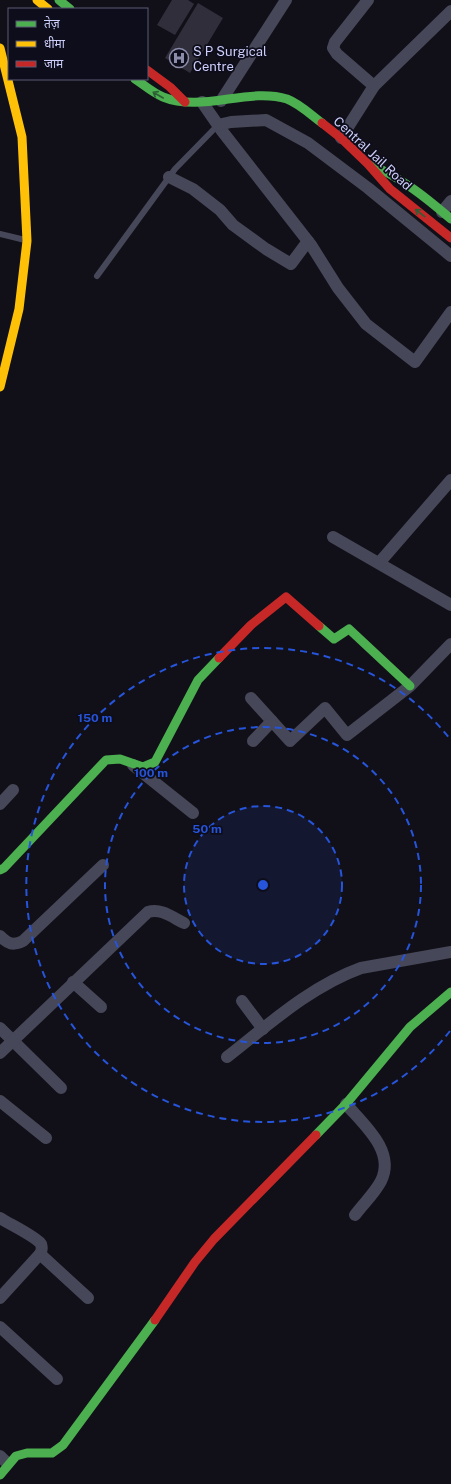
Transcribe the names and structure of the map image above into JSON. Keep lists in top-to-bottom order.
{
  "streets": {
    "street": ["Central Jail Road"]
  },
  "places": {
    "hospital": ["S P Surgical Centre"]
  },
  "legend": ["तेज़", "धीमा", "जाम"],
  "rings": ["150 m", "100 m", "50 m"]
}
